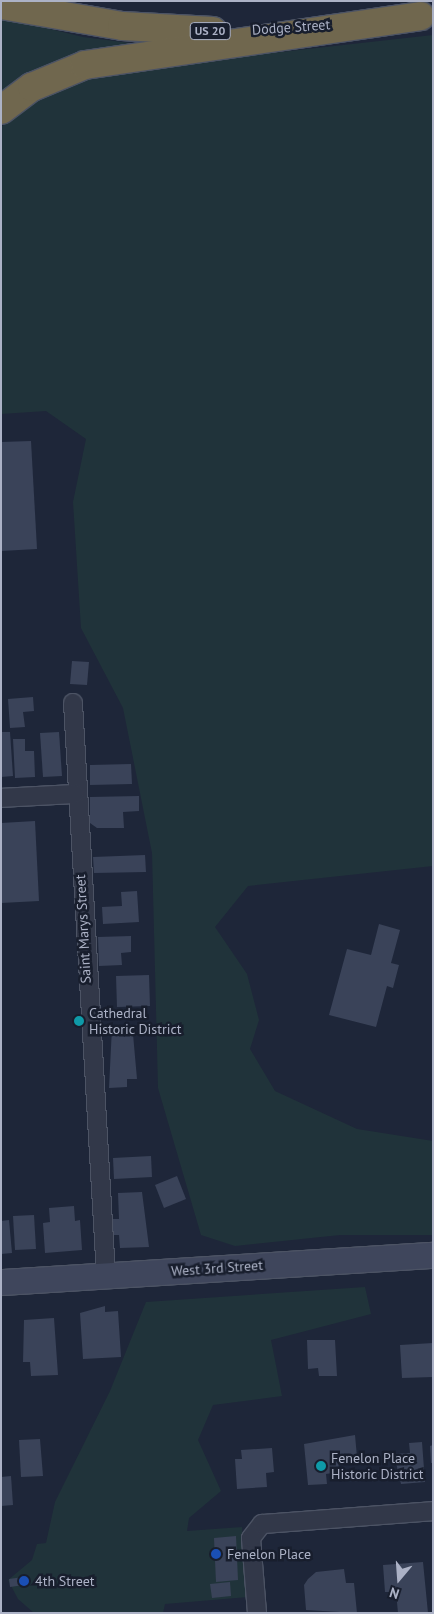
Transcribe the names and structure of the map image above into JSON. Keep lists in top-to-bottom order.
{
  "streets": {
    "highway": ["Dodge Street", "US 20"],
    "street": ["Saint Marys Street", "West 3rd Street"]
  },
  "crossings": [
    ["Saint Marys Street", "West 3rd Street"]
  ],
  "places": [
    "Cathedral Historic District",
    "Fenelon Place Historic District",
    "Fenelon Place",
    "4th Street"
  ],
  "north": "bottom"
}
